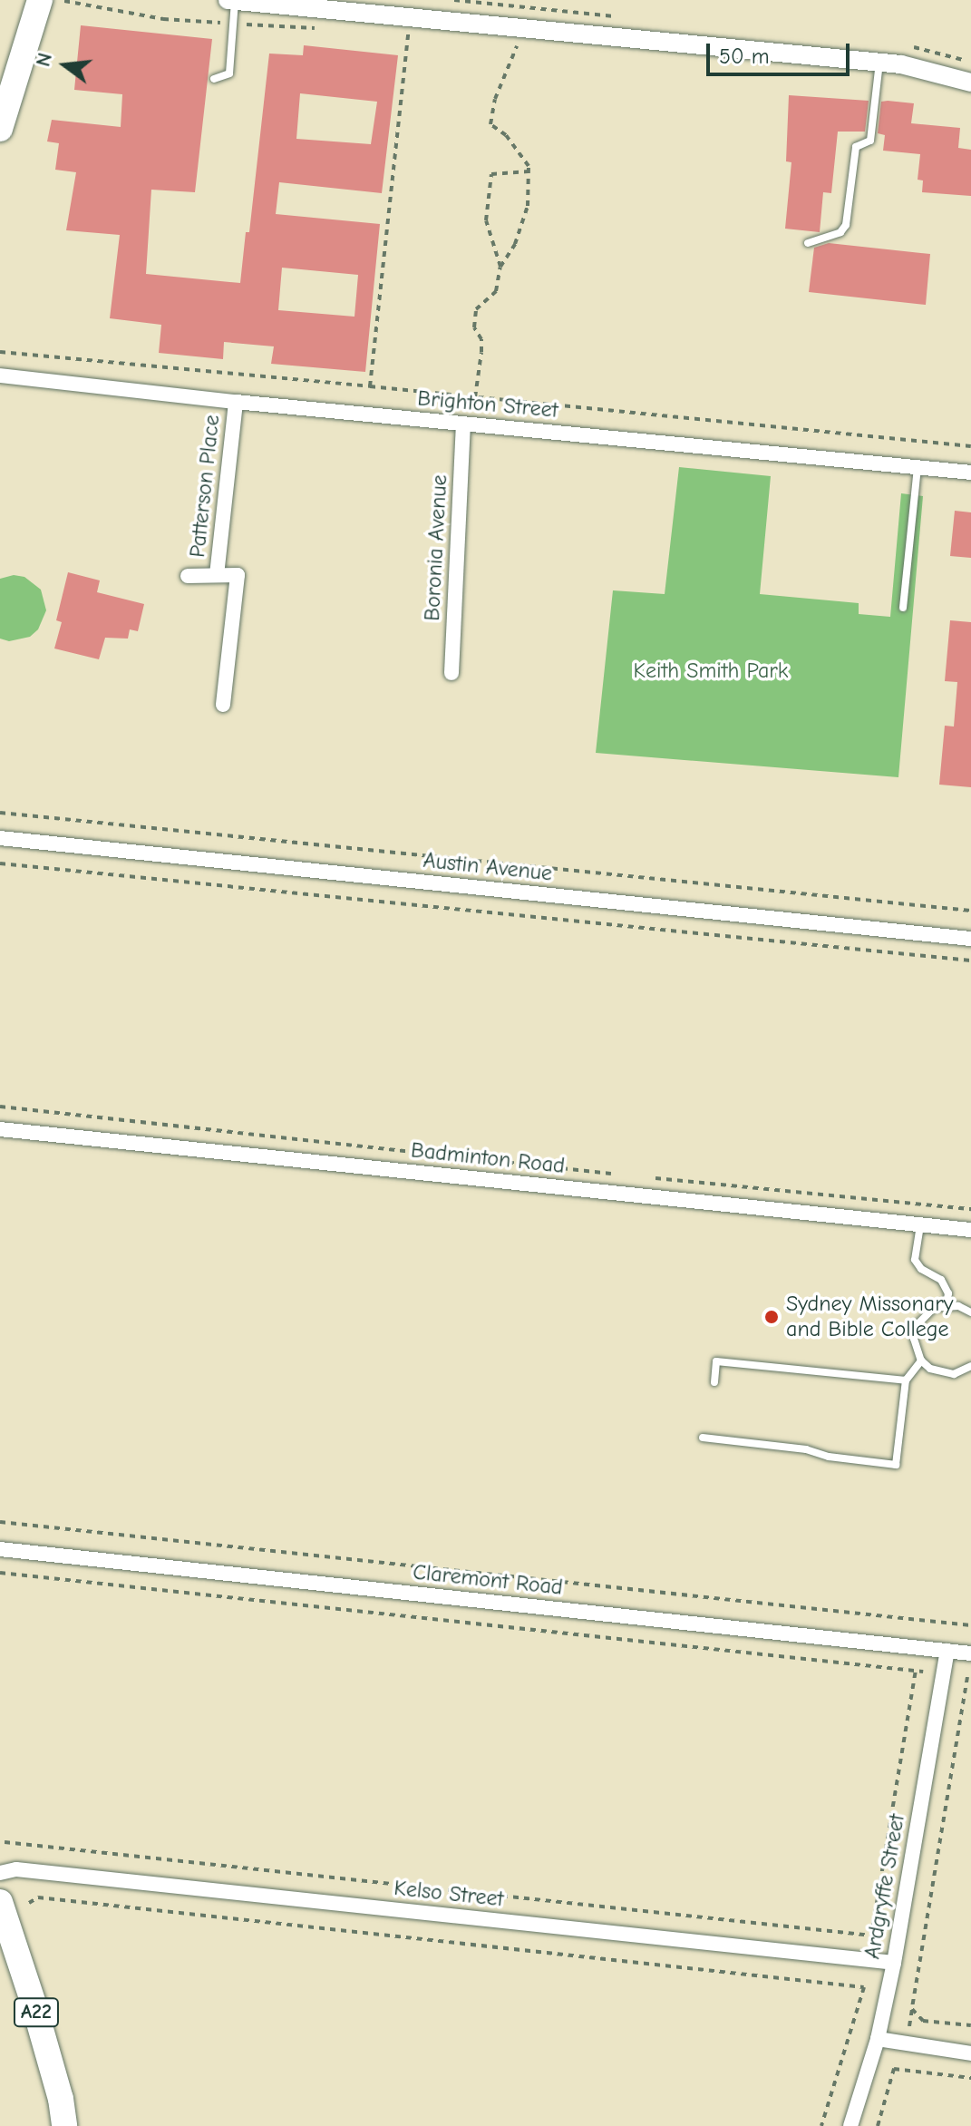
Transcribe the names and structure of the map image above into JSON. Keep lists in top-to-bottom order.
{
  "streets": {
    "highway": ["A22"],
    "street": [
      "Brighton Street",
      "Patterson Place",
      "Boronia Avenue",
      "Austin Avenue",
      "Badminton Road",
      "Claremont Road",
      "Ardgryffe Street",
      "Kelso Street"
    ]
  },
  "crossings": [
    ["Brighton Street", "Patterson Place"],
    ["Brighton Street", "Boronia Avenue"],
    ["Claremont Road", "Ardgryffe Street"],
    ["Ardgryffe Street", "Kelso Street"]
  ],
  "parks": ["Keith Smith Park"],
  "places": ["Sydney Missonary and Bible College"],
  "scale_bar": "50 m",
  "north": "left"
}
